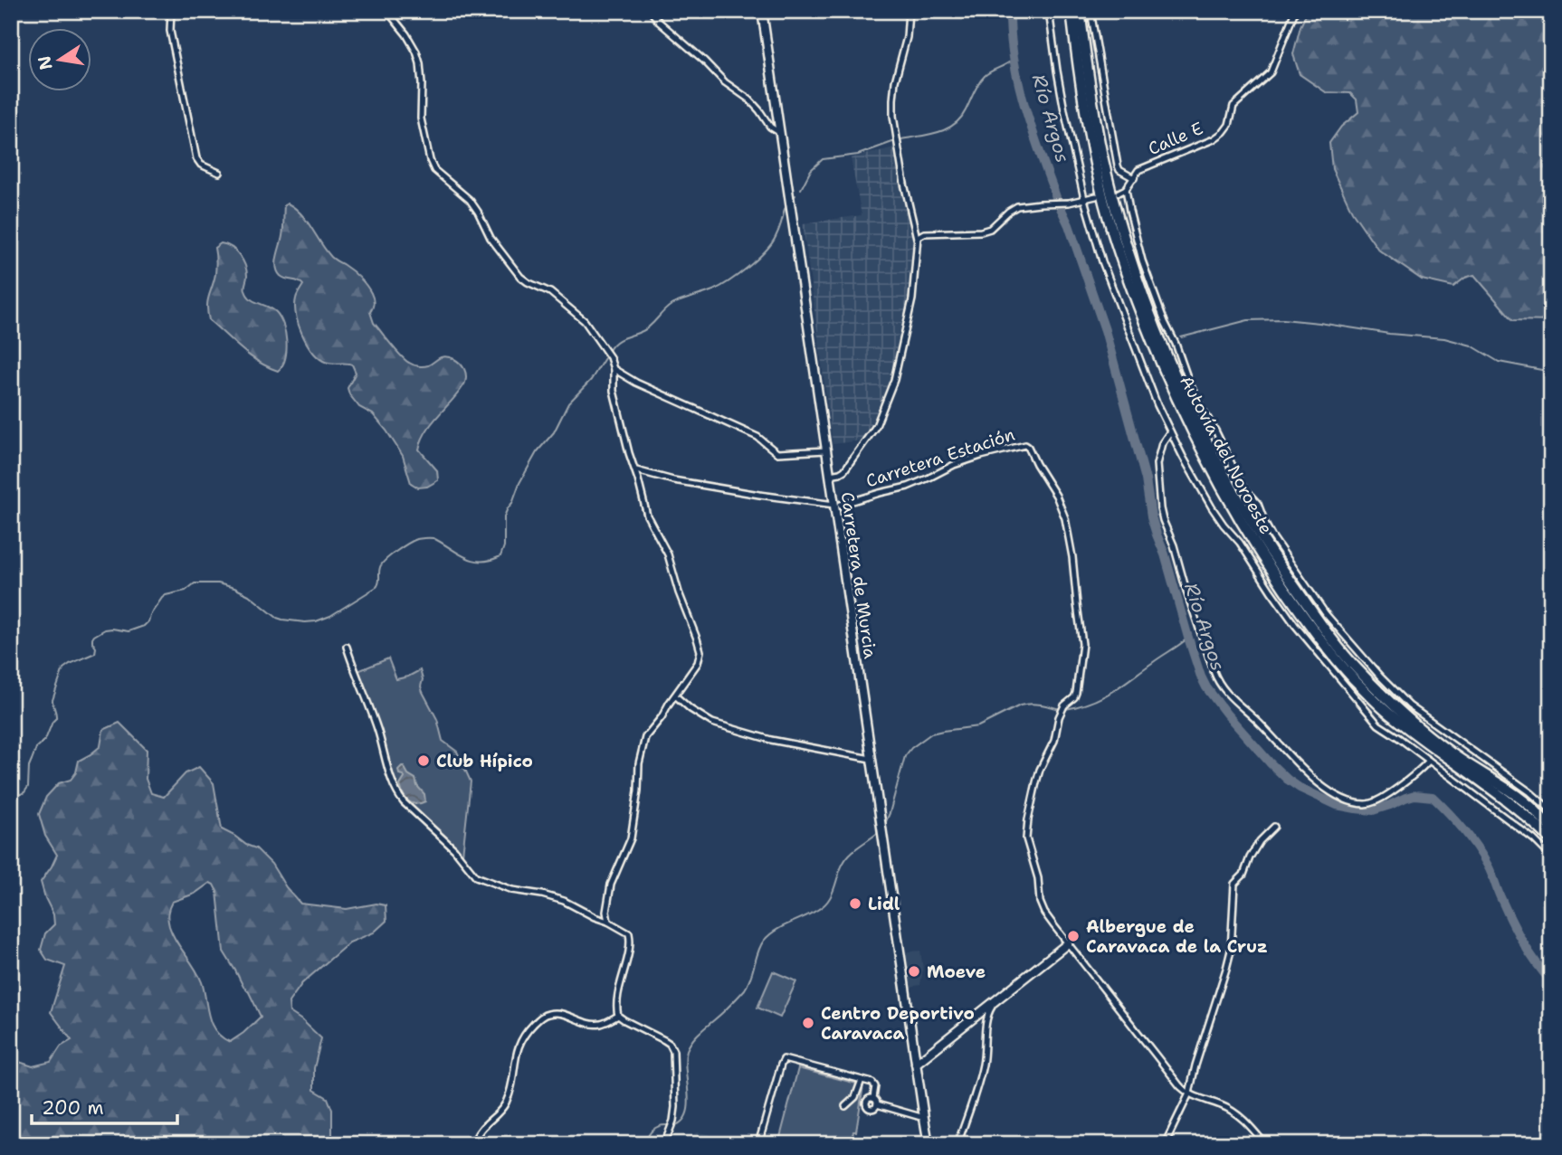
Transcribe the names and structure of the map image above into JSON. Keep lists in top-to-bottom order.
{
  "streets": {
    "highway": ["Autovía del Noroeste"],
    "main road": ["Carretera de Murcia"],
    "street": ["Calle E", "Carretera Estación"]
  },
  "crossings": [
    ["Carretera Estación", "Carretera de Murcia"]
  ],
  "water": ["Río Argos"],
  "places": [
    "Club Hípico",
    "Lidl",
    "Albergue de Caravaca de la Cruz",
    "Moeve",
    "Centro Deportivo Caravaca"
  ],
  "scale_bar": "200 m",
  "north": "left"
}
